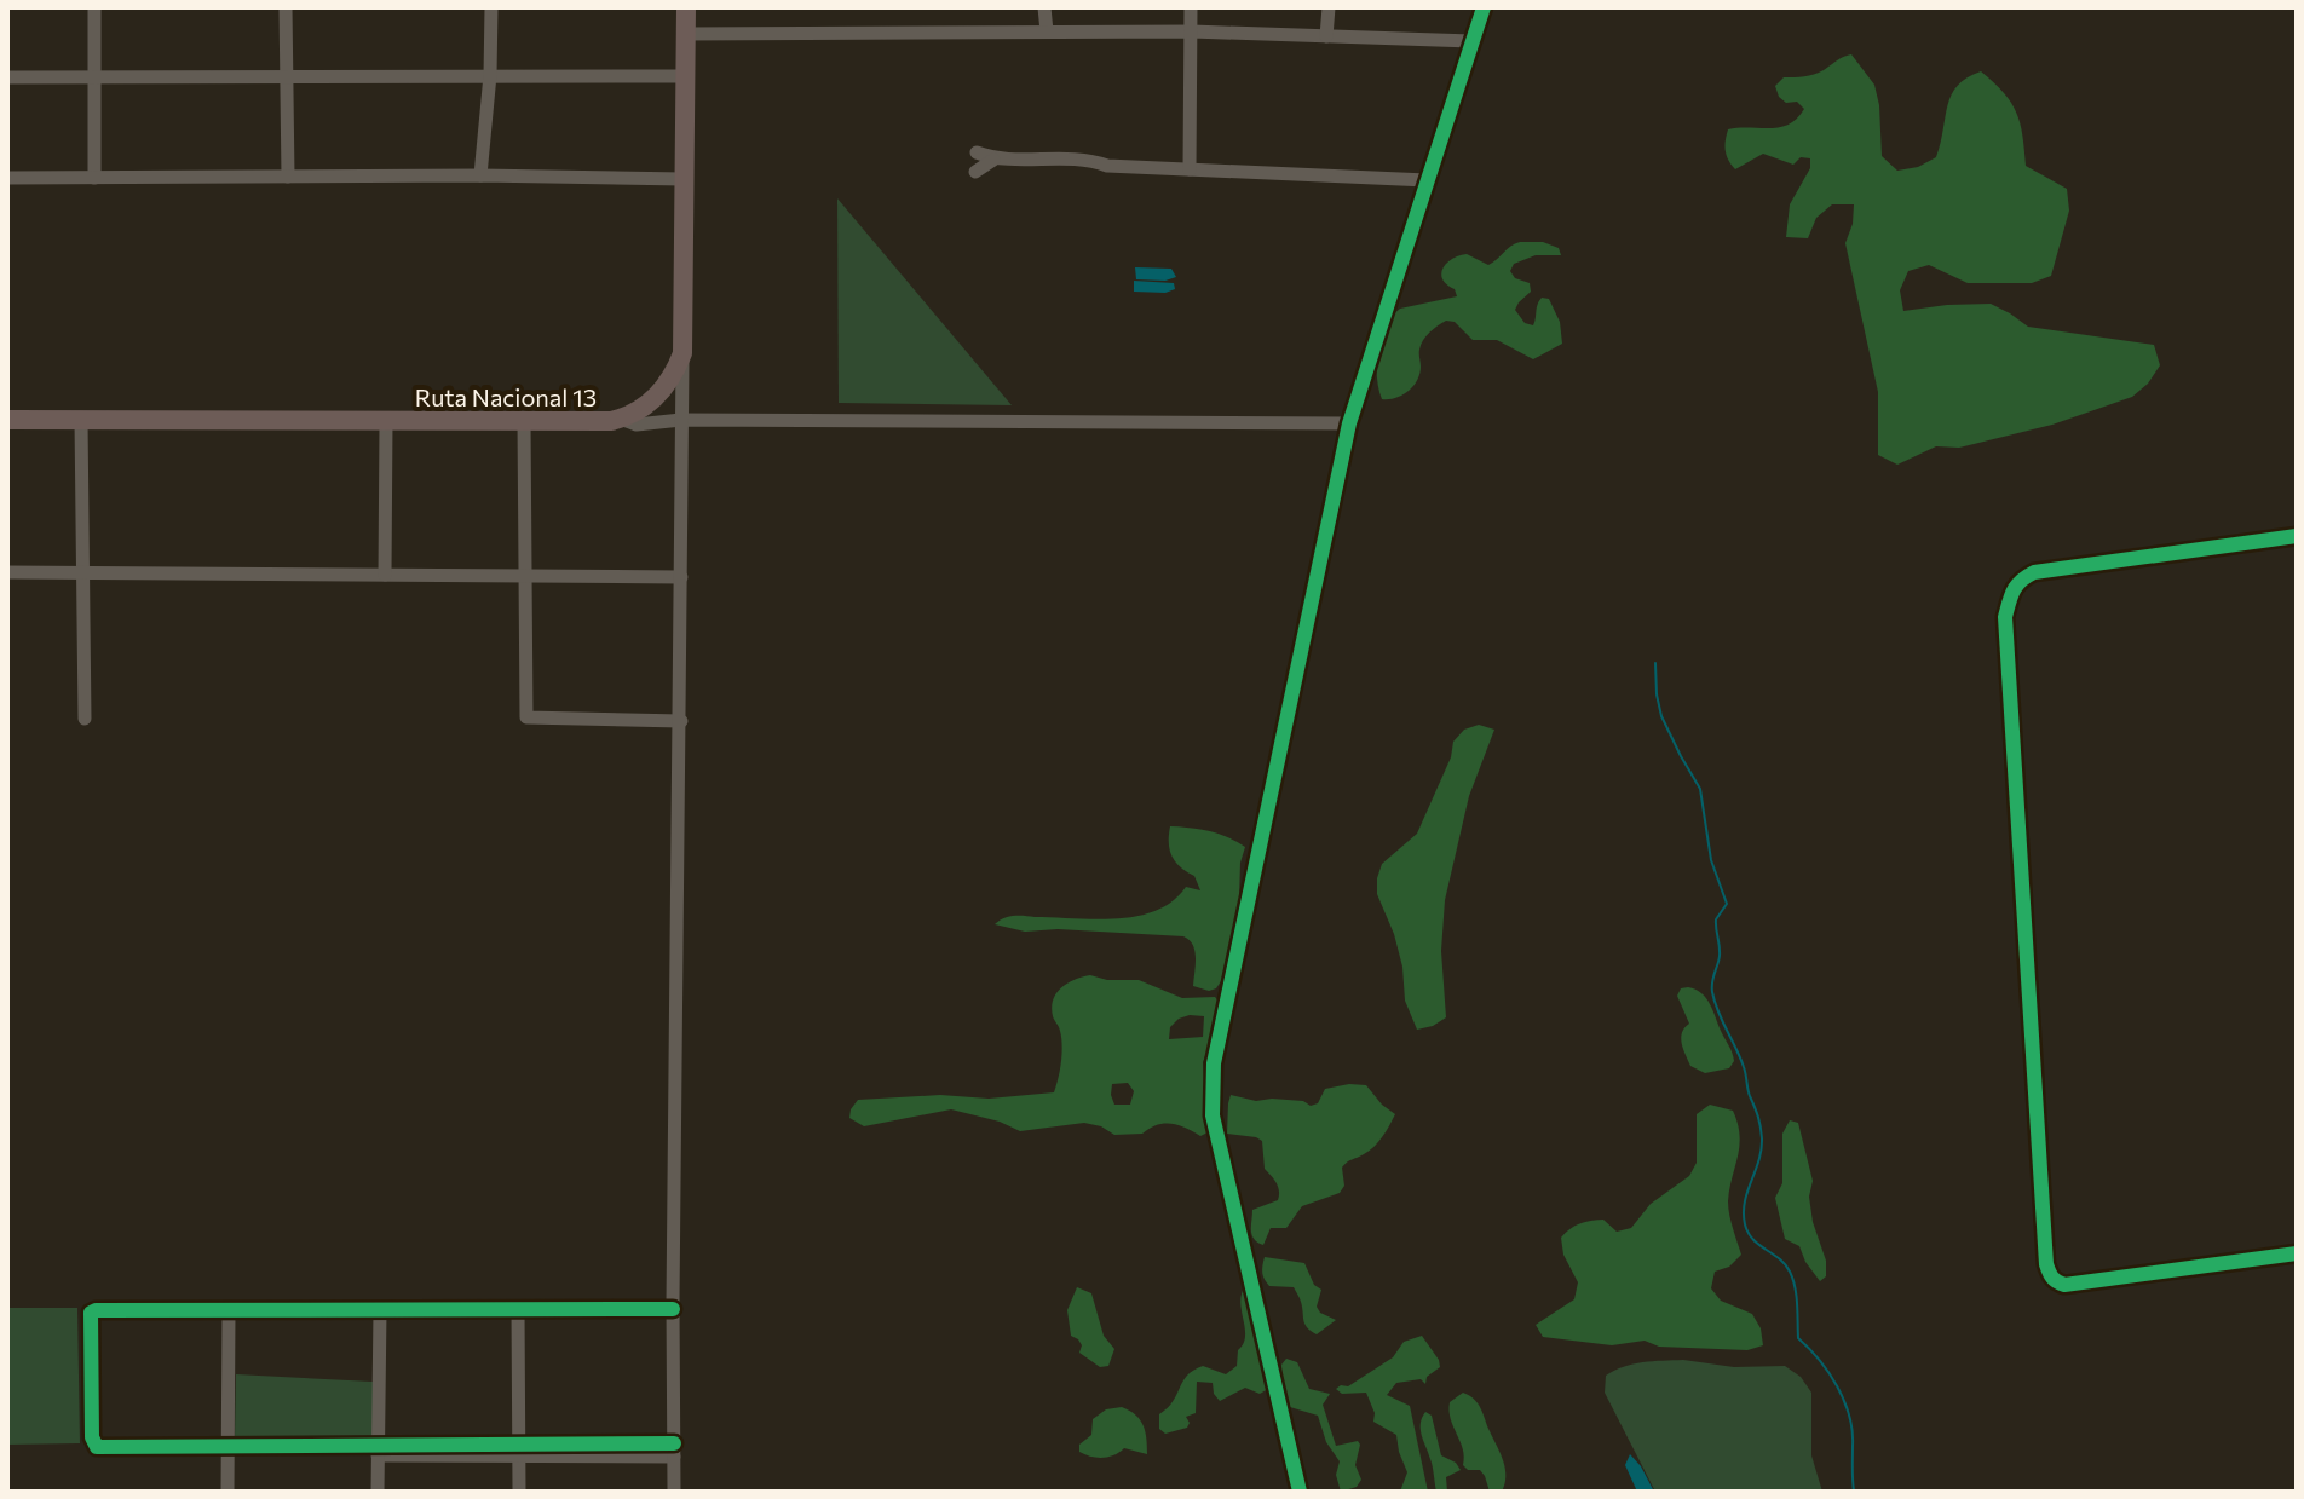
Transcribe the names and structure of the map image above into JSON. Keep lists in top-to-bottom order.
{
  "streets": {
    "highway": ["Ruta Nacional 13"]
  }
}
